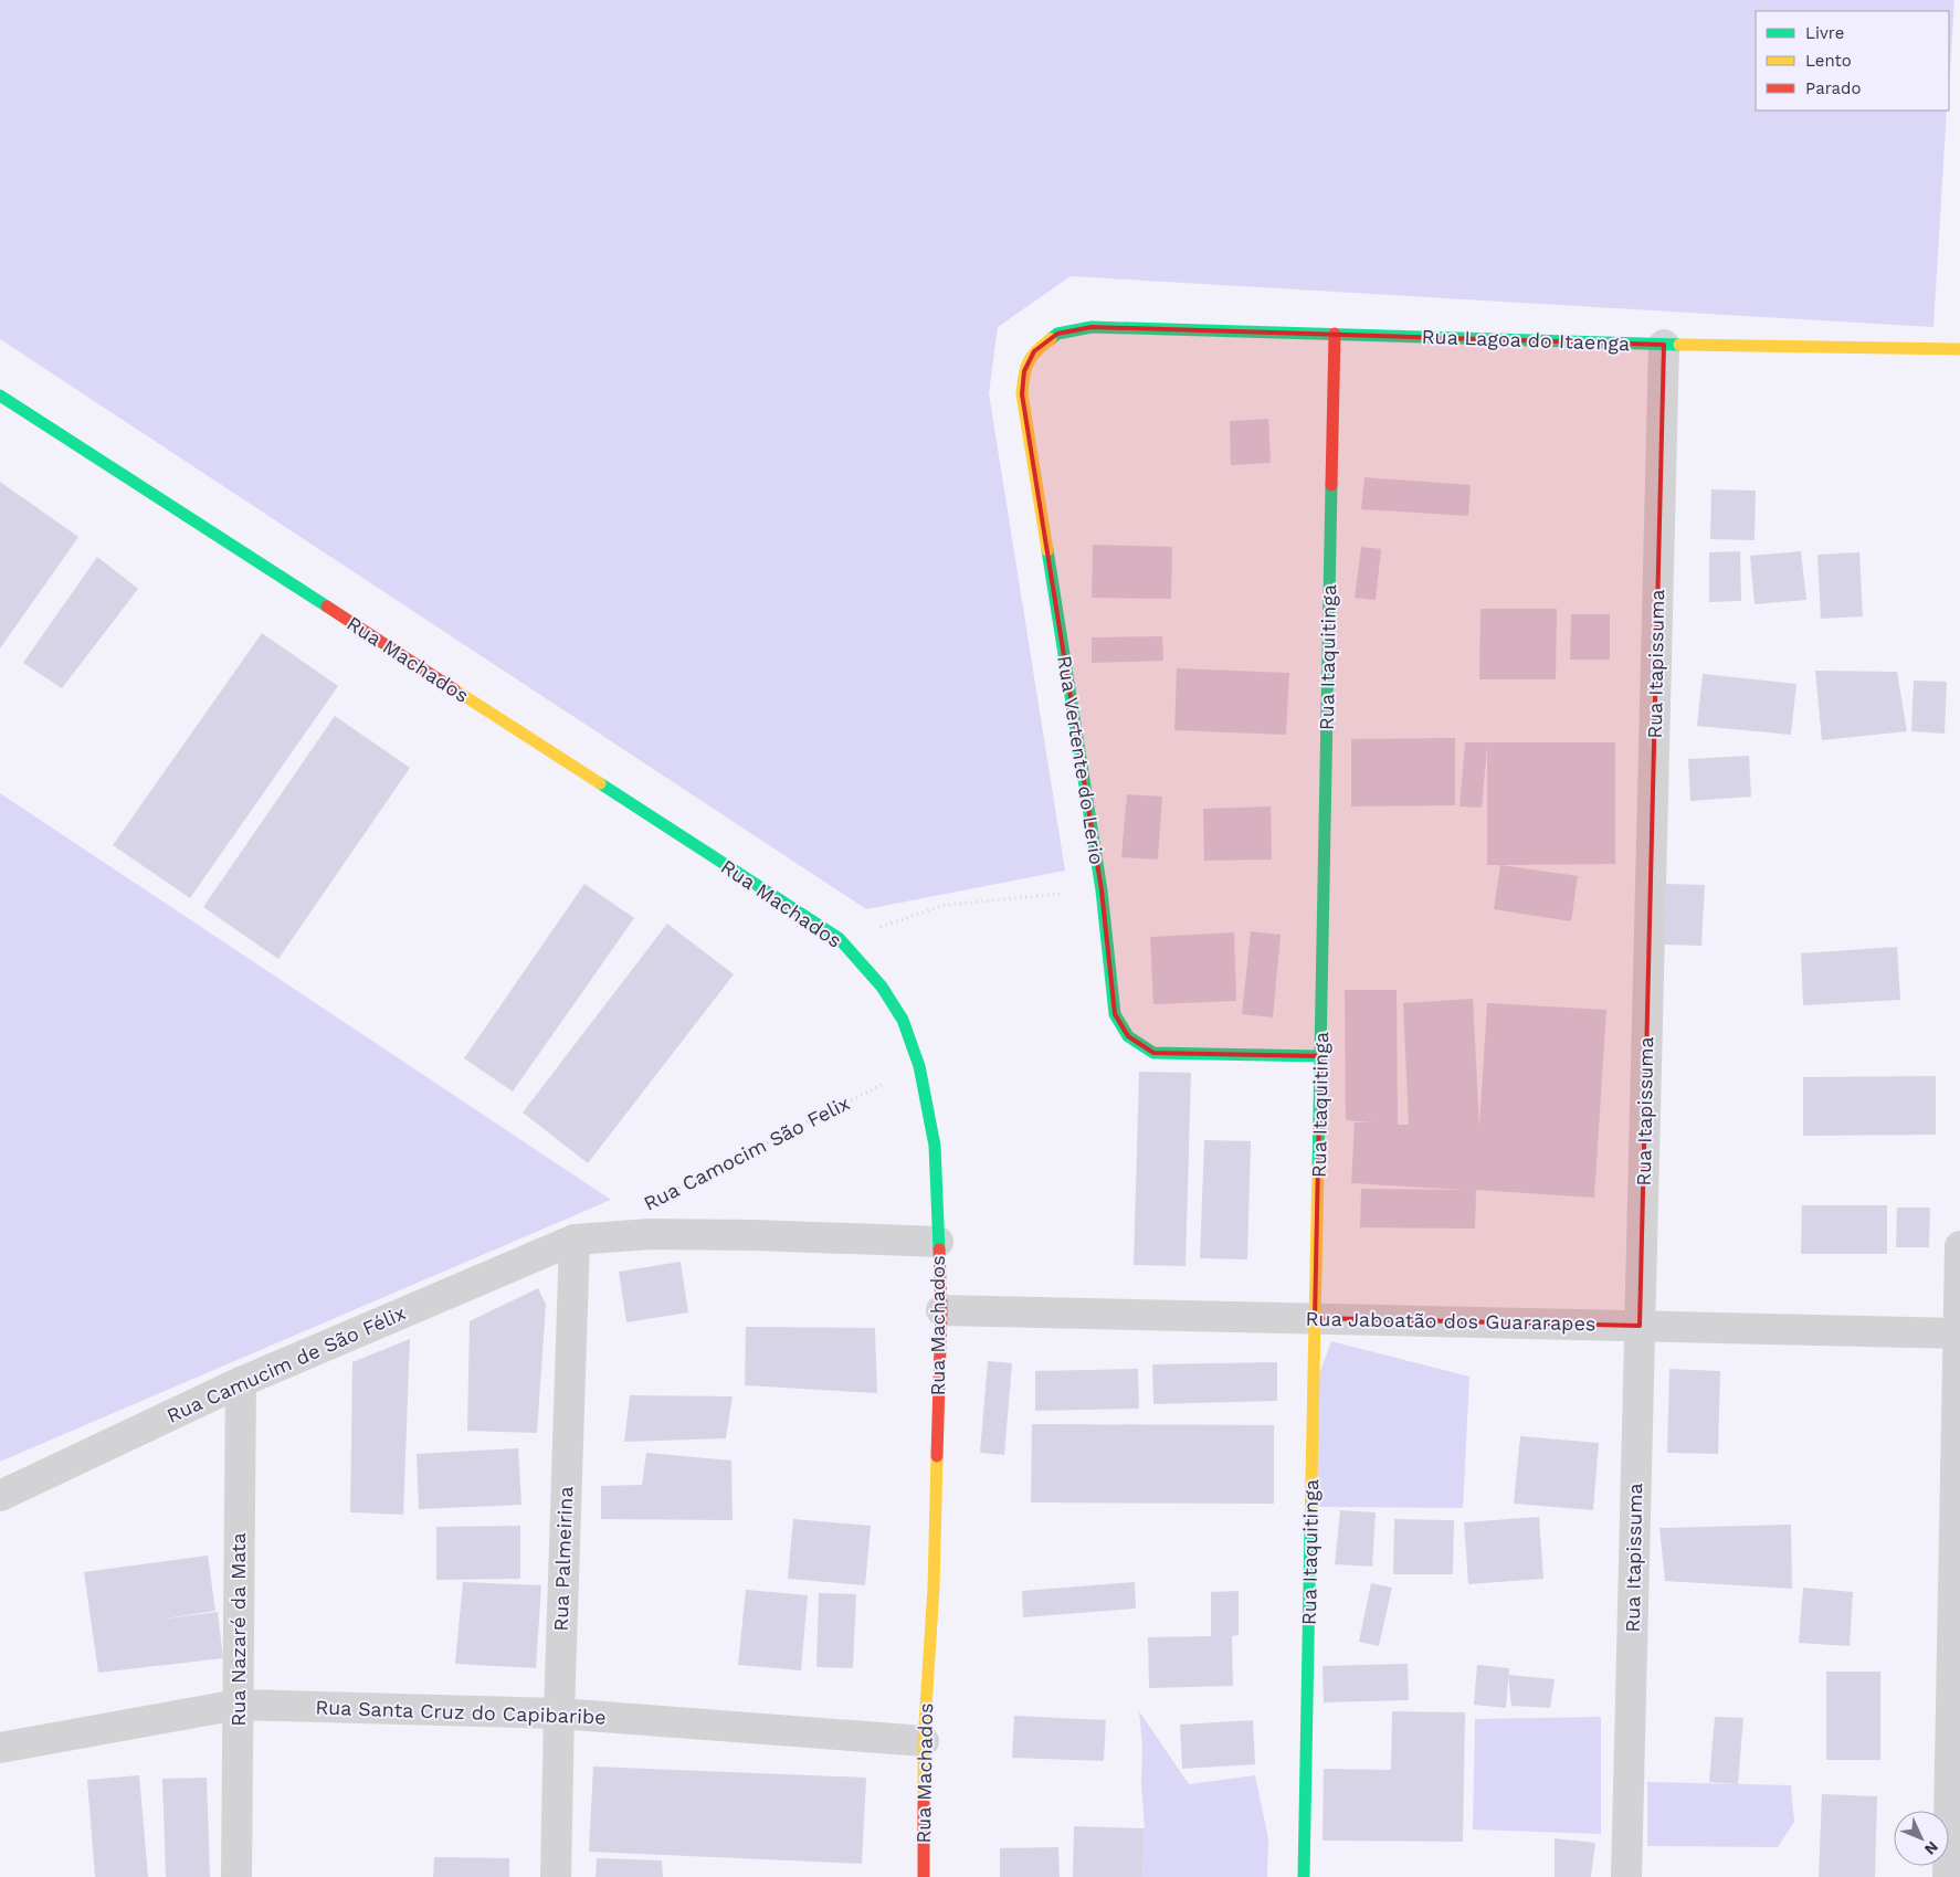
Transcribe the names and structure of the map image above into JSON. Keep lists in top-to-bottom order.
{
  "streets": {
    "street": [
      "Rua Lagoa do Itaenga",
      "Rua Itaquitinga",
      "Rua Machados",
      "Rua Itapissuma",
      "Rua Vertente do Lerio",
      "Rua Jaboatão dos Guararapes",
      "Rua Camucim de São Félix",
      "Rua Palmeirina",
      "Rua Nazaré da Mata",
      "Rua Santa Cruz do Capibaribe"
    ],
    "path": ["Rua Camocim São Felix"]
  },
  "crossings": [
    ["Rua Lagoa do Itaenga", "Rua Itaquitinga"],
    ["Rua Lagoa do Itaenga", "Rua Itapissuma"],
    ["Rua Lagoa do Itaenga", "Rua Vertente do Lerio"],
    ["Rua Itaquitinga", "Rua Vertente do Lerio"],
    ["Rua Itaquitinga", "Rua Jaboatão dos Guararapes"],
    ["Rua Machados", "Rua Camocim São Felix"],
    ["Rua Machados", "Rua Jaboatão dos Guararapes"],
    ["Rua Machados", "Rua Camucim de São Félix"],
    ["Rua Machados", "Rua Santa Cruz do Capibaribe"],
    ["Rua Itapissuma", "Rua Jaboatão dos Guararapes"],
    ["Rua Camucim de São Félix", "Rua Palmeirina"],
    ["Rua Camucim de São Félix", "Rua Nazaré da Mata"],
    ["Rua Palmeirina", "Rua Santa Cruz do Capibaribe"],
    ["Rua Nazaré da Mata", "Rua Santa Cruz do Capibaribe"]
  ],
  "legend": ["Livre", "Lento", "Parado"],
  "north": "bottom right"
}
